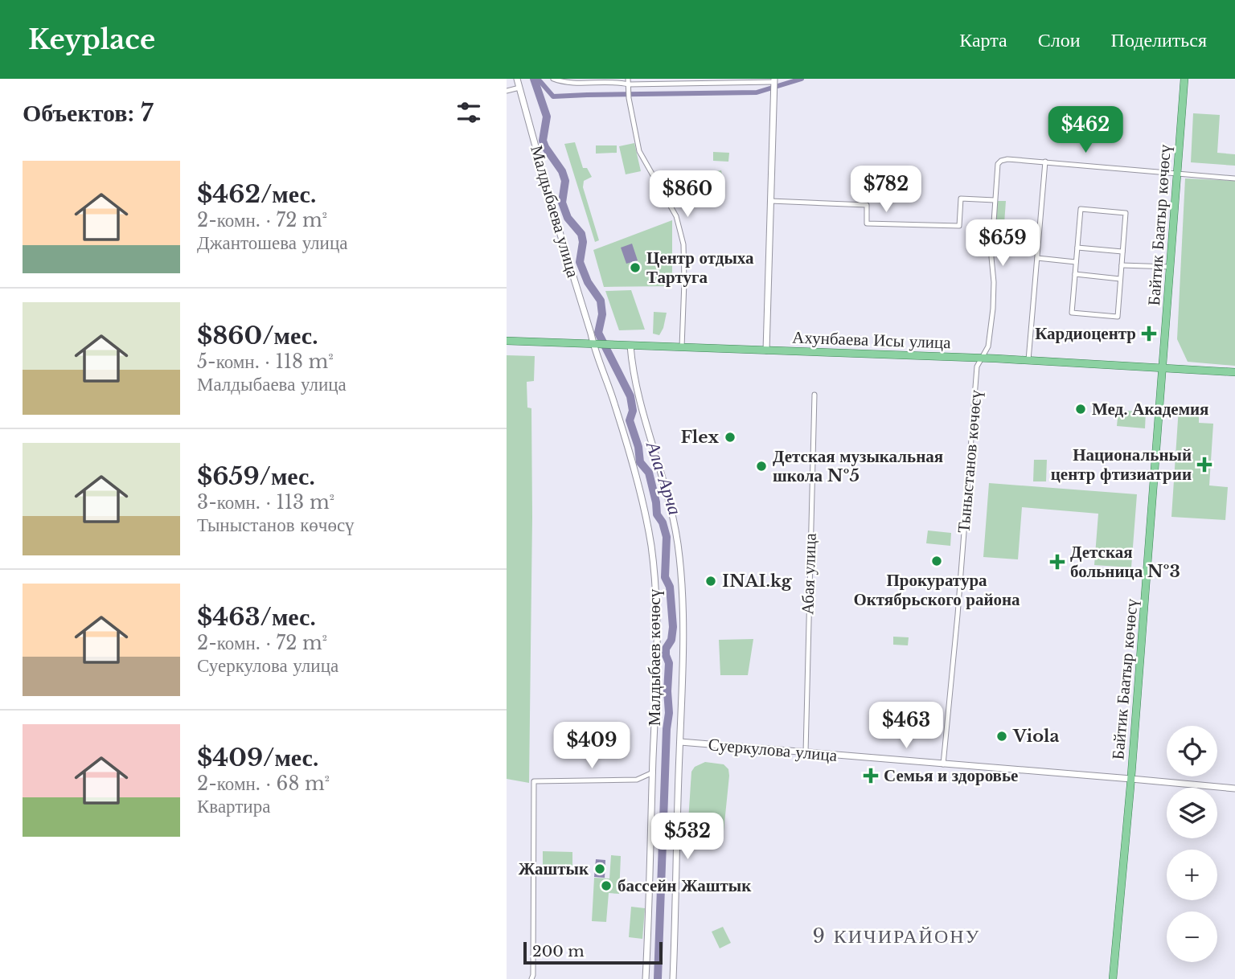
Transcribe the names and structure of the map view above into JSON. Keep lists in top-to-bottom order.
{
  "streets": {
    "main road": ["Байтик Баатыр көчөсү", "Ахунбаева Исы улица"],
    "street": [
      "Малдыбаева улица",
      "Тыныстанов көчөсү",
      "Абая улица",
      "Малдыбаев көчөсү",
      "Суеркулова улица"
    ]
  },
  "crossings": [
    ["Малдыбаева улица", "Ахунбаева Исы улица"],
    ["Малдыбаева улица", "Малдыбаев көчөсү"],
    ["Байтик Баатыр көчөсү", "Ахунбаева Исы улица"],
    ["Байтик Баатыр көчөсү", "Суеркулова улица"],
    ["Ахунбаева Исы улица", "Тыныстанов көчөсү"],
    ["Ахунбаева Исы улица", "Малдыбаев көчөсү"],
    ["Тыныстанов көчөсү", "Суеркулова улица"],
    ["Абая улица", "Суеркулова улица"],
    ["Малдыбаев көчөсү", "Суеркулова улица"]
  ],
  "districts": ["9 КИЧИРАЙОНУ"],
  "water": ["Ала-Арча"],
  "places": {
    "other": [
      "Центр отдыха Тартуга",
      "Мед. Академия",
      "Flex",
      "Детская музыкальная школа №5",
      "Прокуратура Октябрьского района",
      "INAI.kg",
      "Viola",
      "Жаштык",
      "бассейн Жаштык"
    ],
    "health": [
      "Кардиоцентр",
      "Национальный центр фтизиатрии",
      "Детская больница №3",
      "Семья и здоровье"
    ]
  },
  "scale_bar": "200 m",
  "page": {
    "header": "Keyplace",
    "nav": ["Карта", "Слои", "Поделиться"],
    "heading": "Объектов: 7",
    "price": [
      "$462",
      "$782",
      "$860",
      "$659",
      "$463",
      "$409",
      "$532"
    ],
    "list": [
      {
        "name": "$462/мес.",
        "note": "2-комн. · 72 m² · Джантошева улица"
      },
      {
        "name": "$860/мес.",
        "note": "5-комн. · 118 m² · Малдыбаева улица"
      },
      {
        "name": "$659/мес.",
        "note": "3-комн. · 113 m² · Тыныстанов көчөсү"
      },
      {
        "name": "$463/мес.",
        "note": "2-комн. · 72 m² · Суеркулова улица"
      },
      {
        "name": "$409/мес.",
        "note": "2-комн. · 68 m² · Квартира"
      }
    ],
    "map_buttons": ["+", "−"],
    "scale": "200 m"
  }
}
